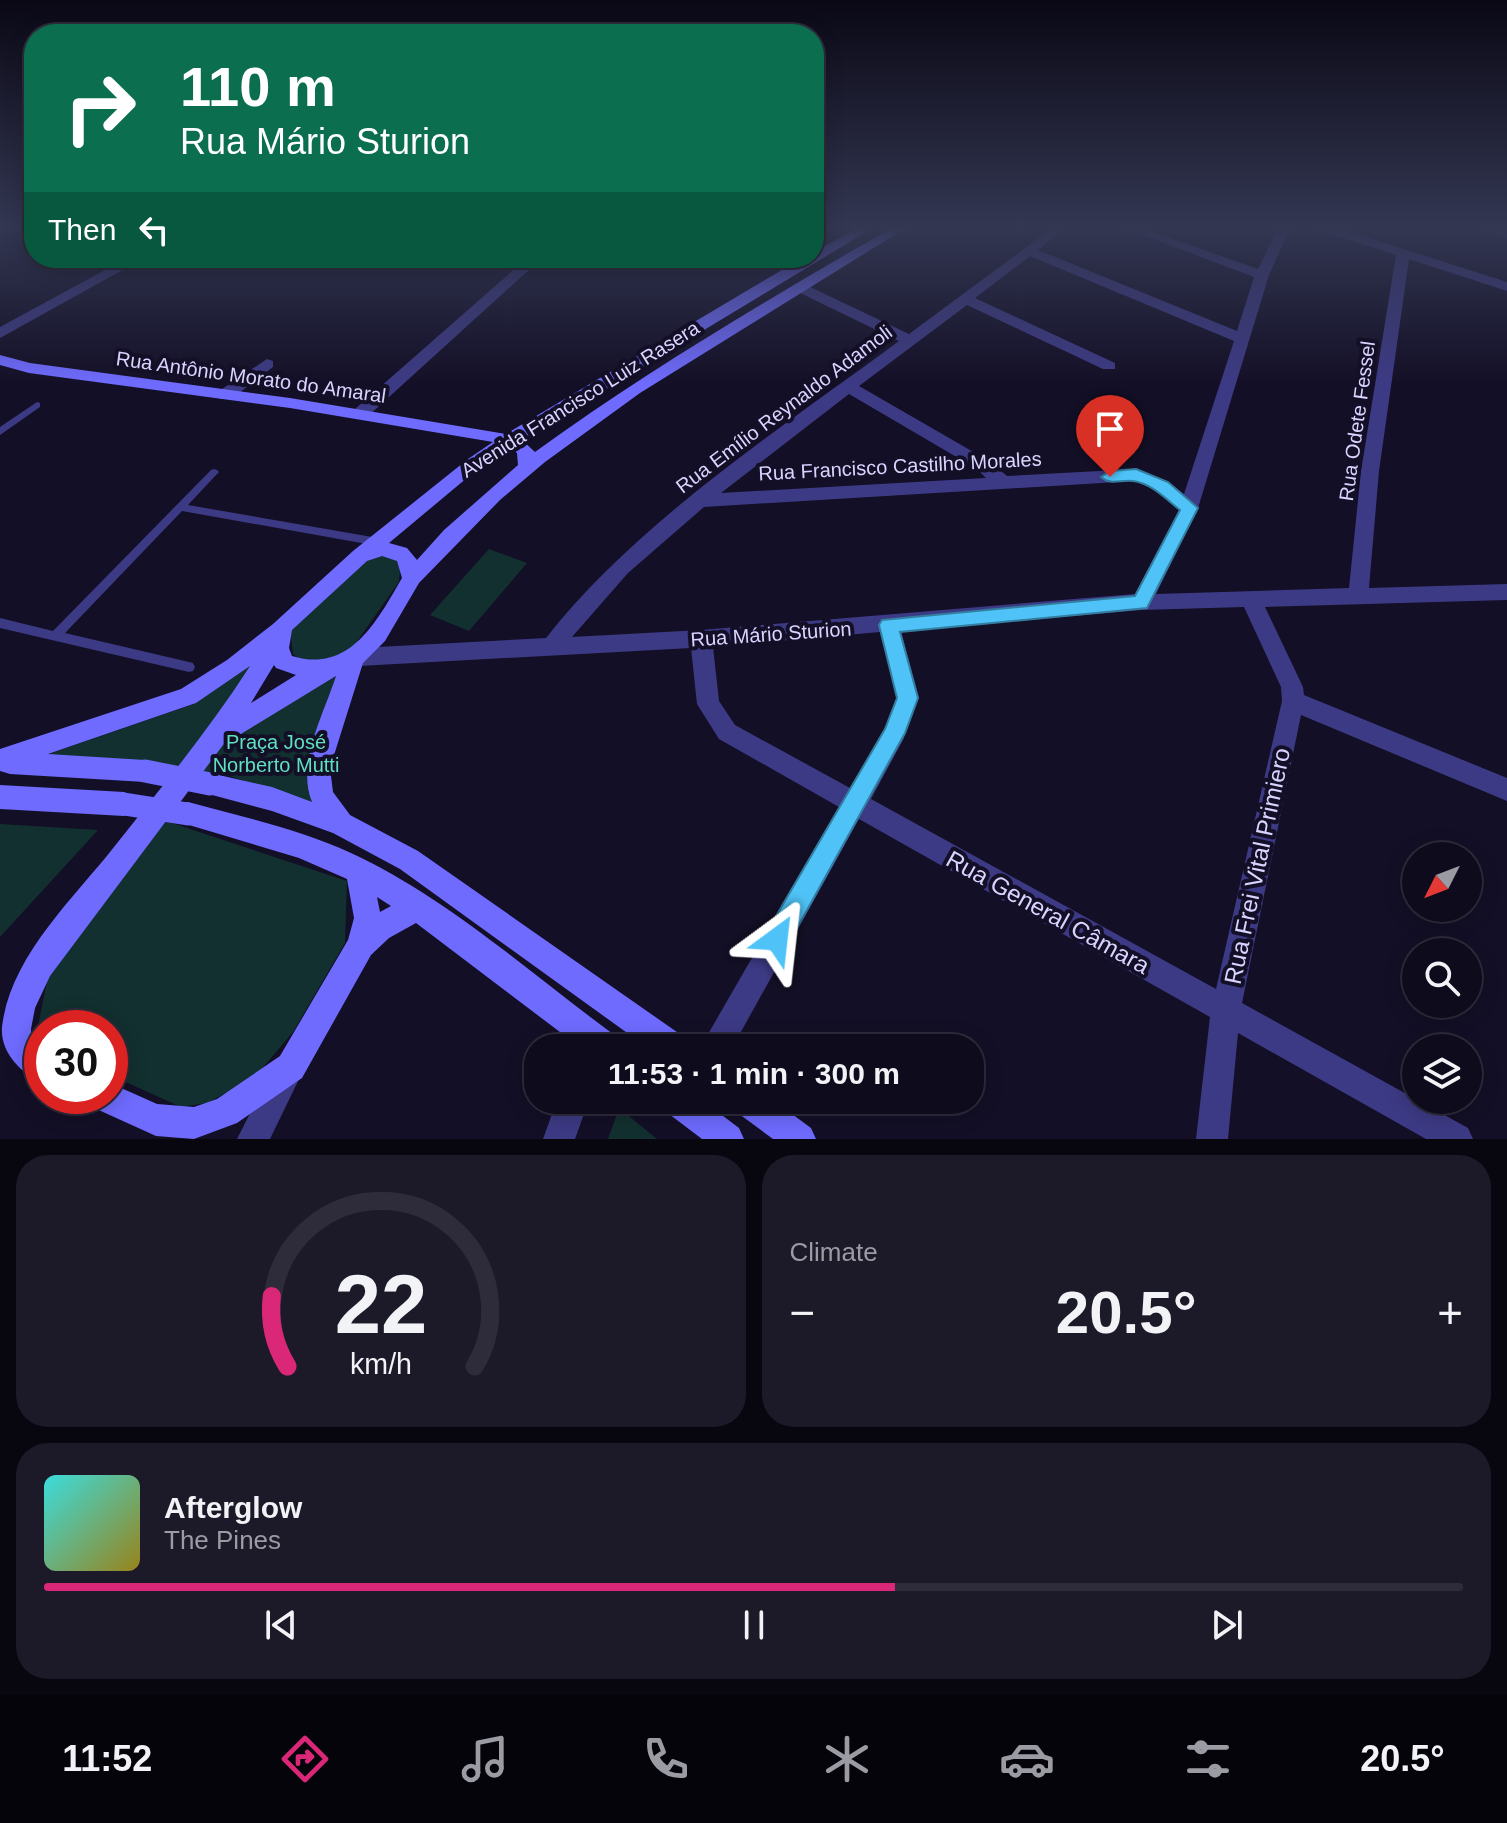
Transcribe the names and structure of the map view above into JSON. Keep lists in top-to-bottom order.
{
  "streets": {
    "street": [
      "Rua Antônio Morato do Amaral",
      "Avenida Francisco Luiz Rasera",
      "Rua Emílio Reynaldo Adamoli",
      "Rua Odete Fessel",
      "Rua Francisco Castilho Morales",
      "Rua Mário Sturion",
      "Rua Frei Vital Primiero",
      "Rua General Câmara"
    ]
  },
  "crossings": [
    ["Rua Antônio Morato do Amaral", "Avenida Francisco Luiz Rasera"],
    ["Avenida Francisco Luiz Rasera", "Rua Mário Sturion"],
    ["Rua Emílio Reynaldo Adamoli", "Rua Francisco Castilho Morales"],
    ["Rua Emílio Reynaldo Adamoli", "Rua Mário Sturion"],
    ["Rua Odete Fessel", "Rua Mário Sturion"],
    ["Rua Mário Sturion", "Rua Frei Vital Primiero"],
    ["Rua Mário Sturion", "Rua General Câmara"],
    ["Rua Frei Vital Primiero", "Rua General Câmara"]
  ],
  "parks": ["Praça José Norberto Mutti"],
  "north": "bottom left",
  "page": {
    "turn": ["110 m", "Rua Mário Sturion"],
    "then": "Then",
    "limit": "30",
    "trip": "11:53 · 1 min · 300 m",
    "tile": "Climate",
    "heat": ["−", "20.5°", "+"],
    "song": ["Afterglow", "The Pines"],
    "tabs": ["11:52", "20.5°"],
    "gauge": ["22", "km/h"]
  }
}
